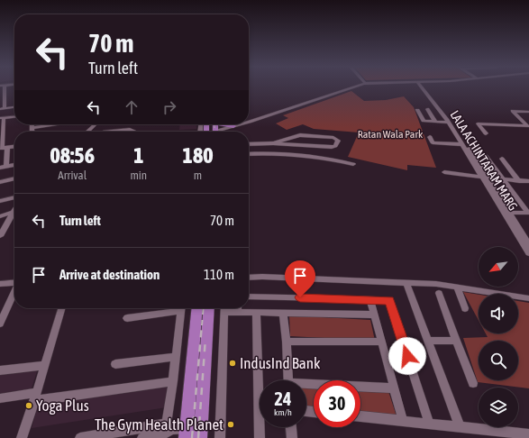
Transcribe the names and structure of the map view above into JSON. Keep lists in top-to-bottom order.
{
  "streets": {
    "street": ["LALA ACHINTARAM MARG"]
  },
  "parks": ["Ratan Wala Park"],
  "places": ["IndusInd Bank", "Yoga Plus", "The Gym Health Planet"],
  "north": "bottom left",
  "page": {
    "turn": ["70 m", "Turn left"],
    "eta": [
      "08:56",
      "Arrival",
      "1",
      "min",
      "180",
      "m"
    ],
    "list": [
      {
        "name": "Turn left",
        "value": "70 m"
      },
      {
        "name": "Arrive at destination",
        "value": "110 m"
      }
    ],
    "speed": "24 km/h",
    "limit": "30"
  }
}
